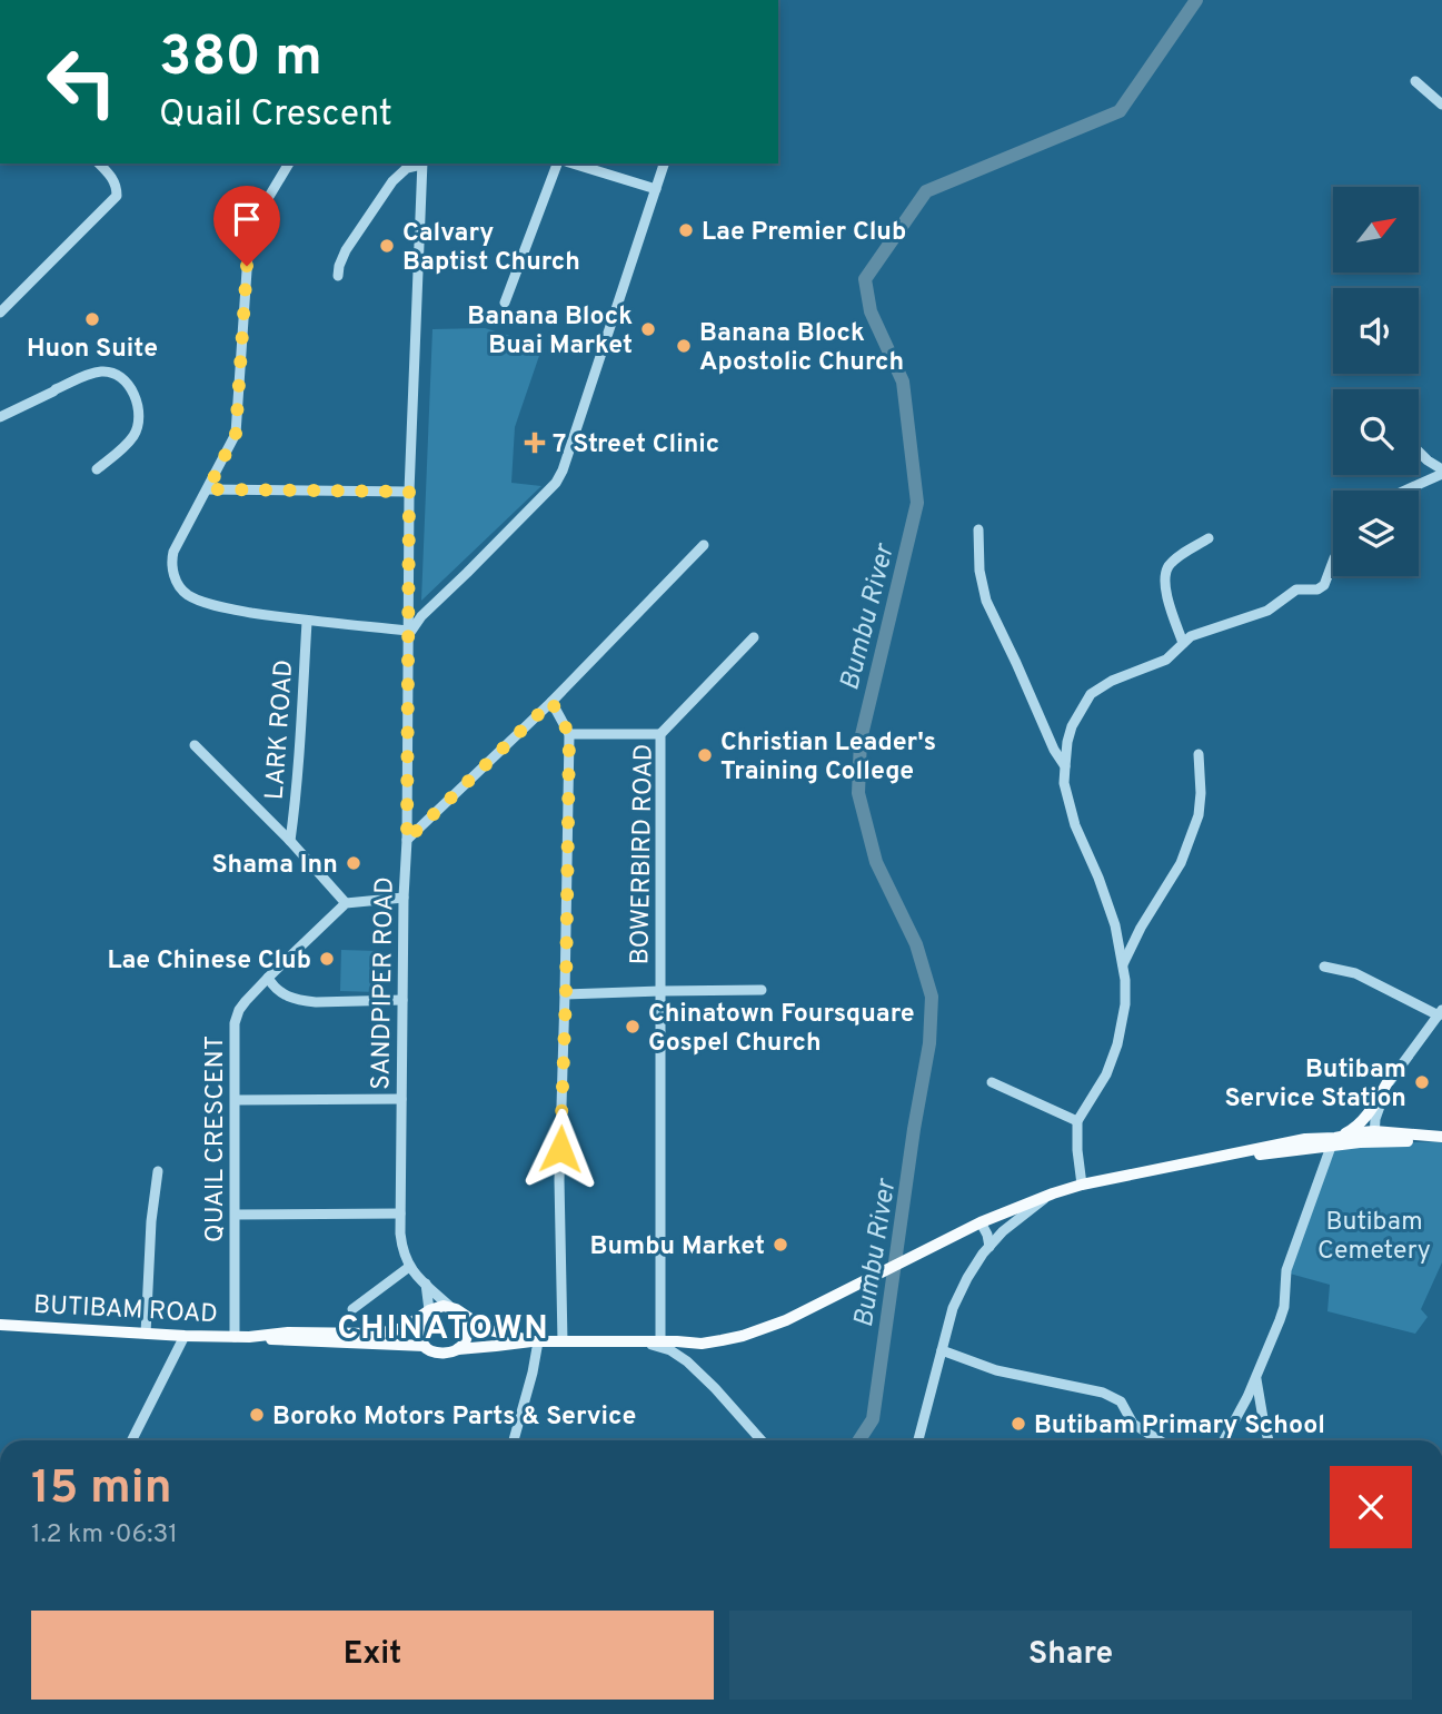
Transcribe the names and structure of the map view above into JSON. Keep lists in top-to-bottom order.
{
  "streets": {
    "main road": ["BUTIBAM ROAD"],
    "street": [
      "LARK ROAD",
      "BOWERBIRD ROAD",
      "SANDPIPER ROAD",
      "QUAIL CRESCENT"
    ]
  },
  "crossings": [
    ["QUAIL CRESCENT", "BUTIBAM ROAD"]
  ],
  "districts": ["CHINATOWN"],
  "water": ["Bumbu River"],
  "parks": ["Butibam Cemetery"],
  "places": {
    "other": [
      "Lae Premier Club",
      "Calvary Baptist Church",
      "Huon Suite",
      "Banana Block Buai Market",
      "Banana Block Apostolic Church",
      "Christian Leader's Training College",
      "Shama Inn",
      "Lae Chinese Club",
      "Chinatown Foursquare Gospel Church",
      "Butibam Service Station",
      "Bumbu Market",
      "Boroko Motors Parts & Service",
      "Butibam Primary School"
    ],
    "health": ["7 Street Clinic"]
  },
  "north": "top right",
  "page": {
    "turn": ["380 m", "Quail Crescent"],
    "heading": ["15 min", "1.2 km · 06:31"],
    "buttons": ["Exit", "Share"]
  }
}
